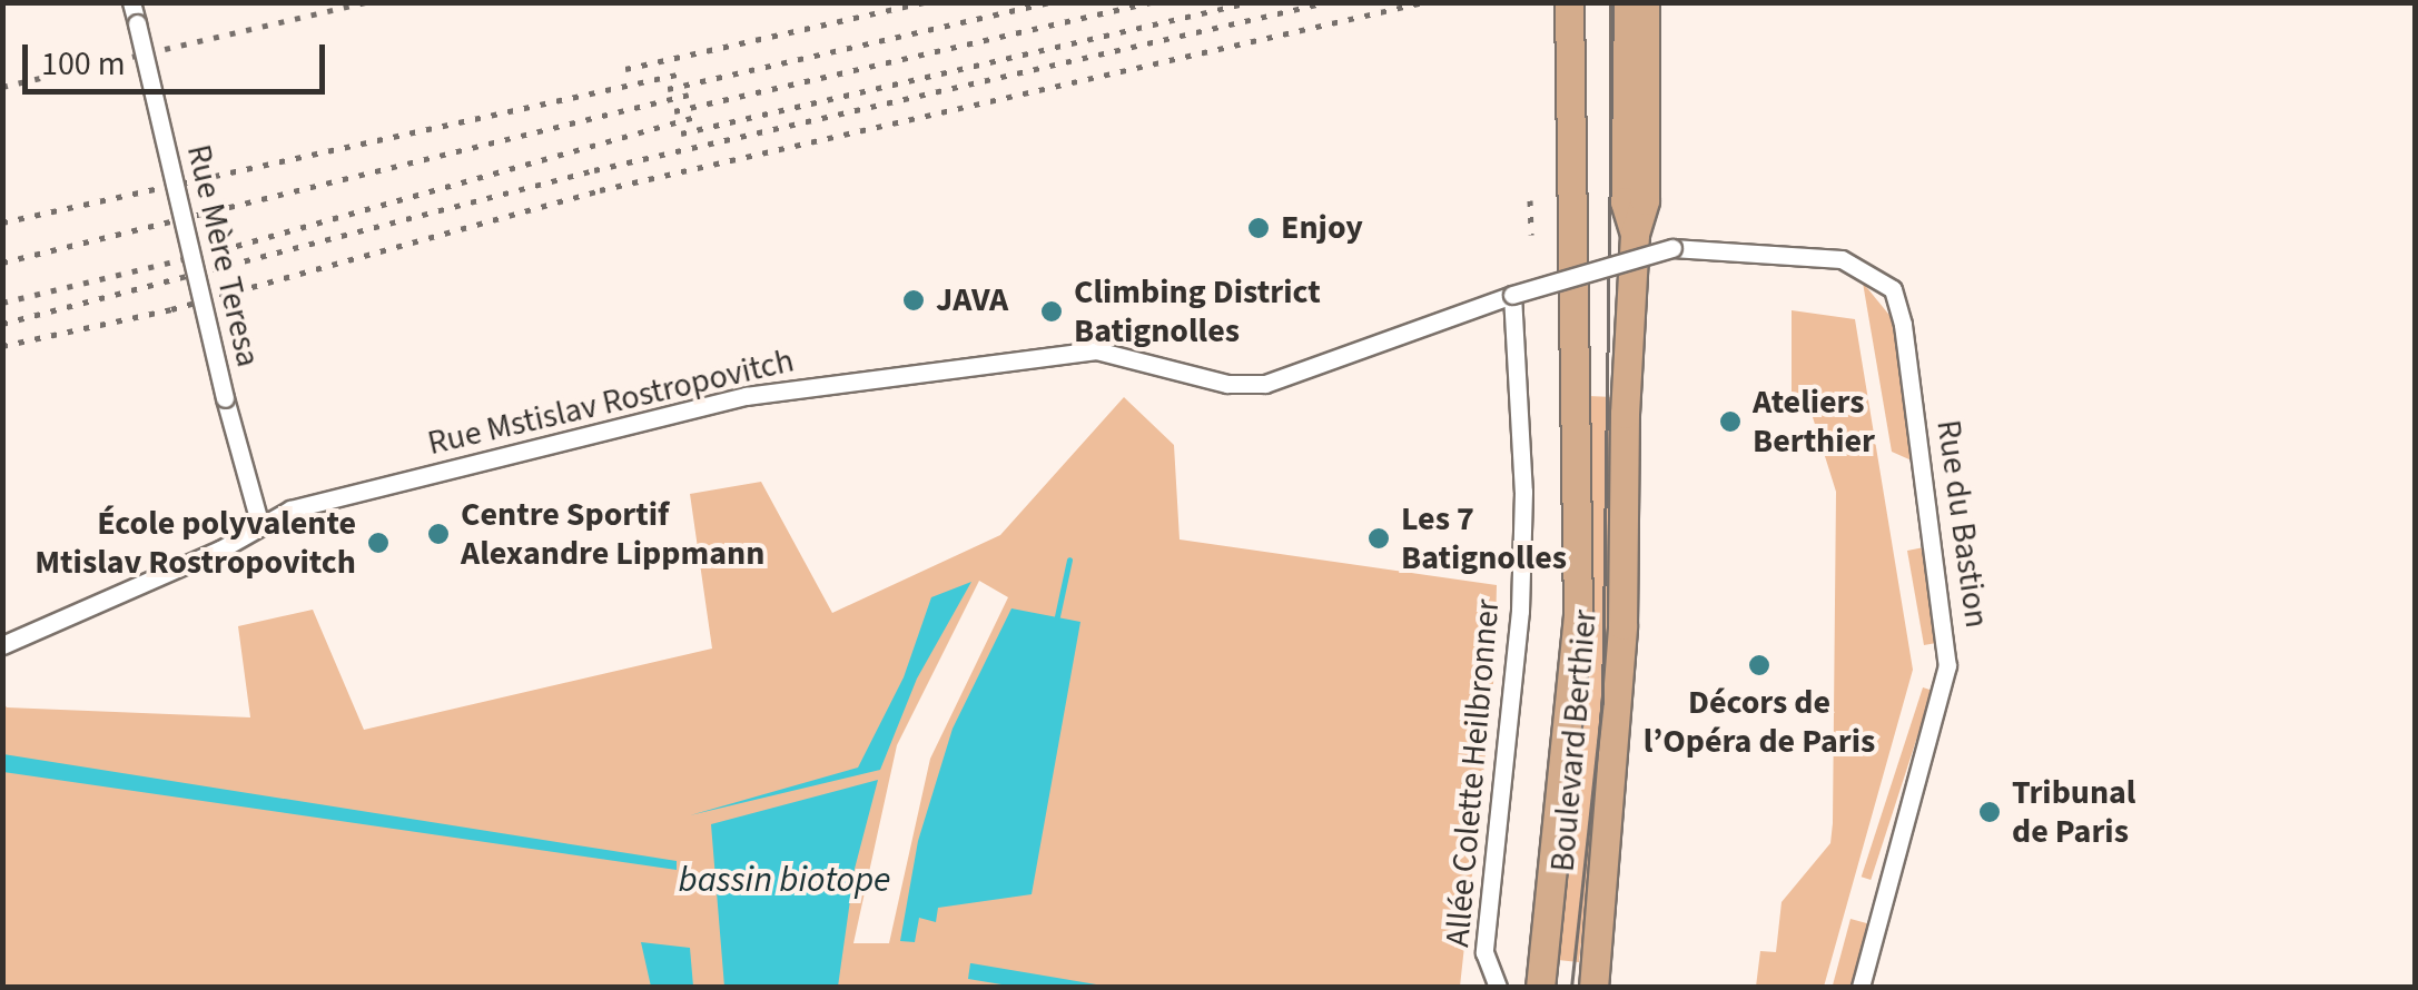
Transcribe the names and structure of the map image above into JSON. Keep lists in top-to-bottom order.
{
  "streets": {
    "main road": ["Boulevard Berthier"],
    "street": [
      "Rue Mère Teresa",
      "Rue Mstislav Rostropovitch",
      "Rue du Bastion",
      "Allée Colette Heilbronner"
    ]
  },
  "crossings": [
    ["Rue Mère Teresa", "Rue Mstislav Rostropovitch"],
    ["Rue Mstislav Rostropovitch", "Rue du Bastion"],
    ["Rue Mstislav Rostropovitch", "Allée Colette Heilbronner"]
  ],
  "water": ["bassin biotope"],
  "places": [
    "Enjoy",
    "JAVA",
    "Climbing District Batignolles",
    "Ateliers Berthier",
    "Centre Sportif Alexandre Lippmann",
    "Les 7 Batignolles",
    "École polyvalente Mtislav Rostropovitch",
    "Décors de l’Opéra de Paris",
    "Tribunal de Paris"
  ],
  "scale_bar": "100 m"
}
